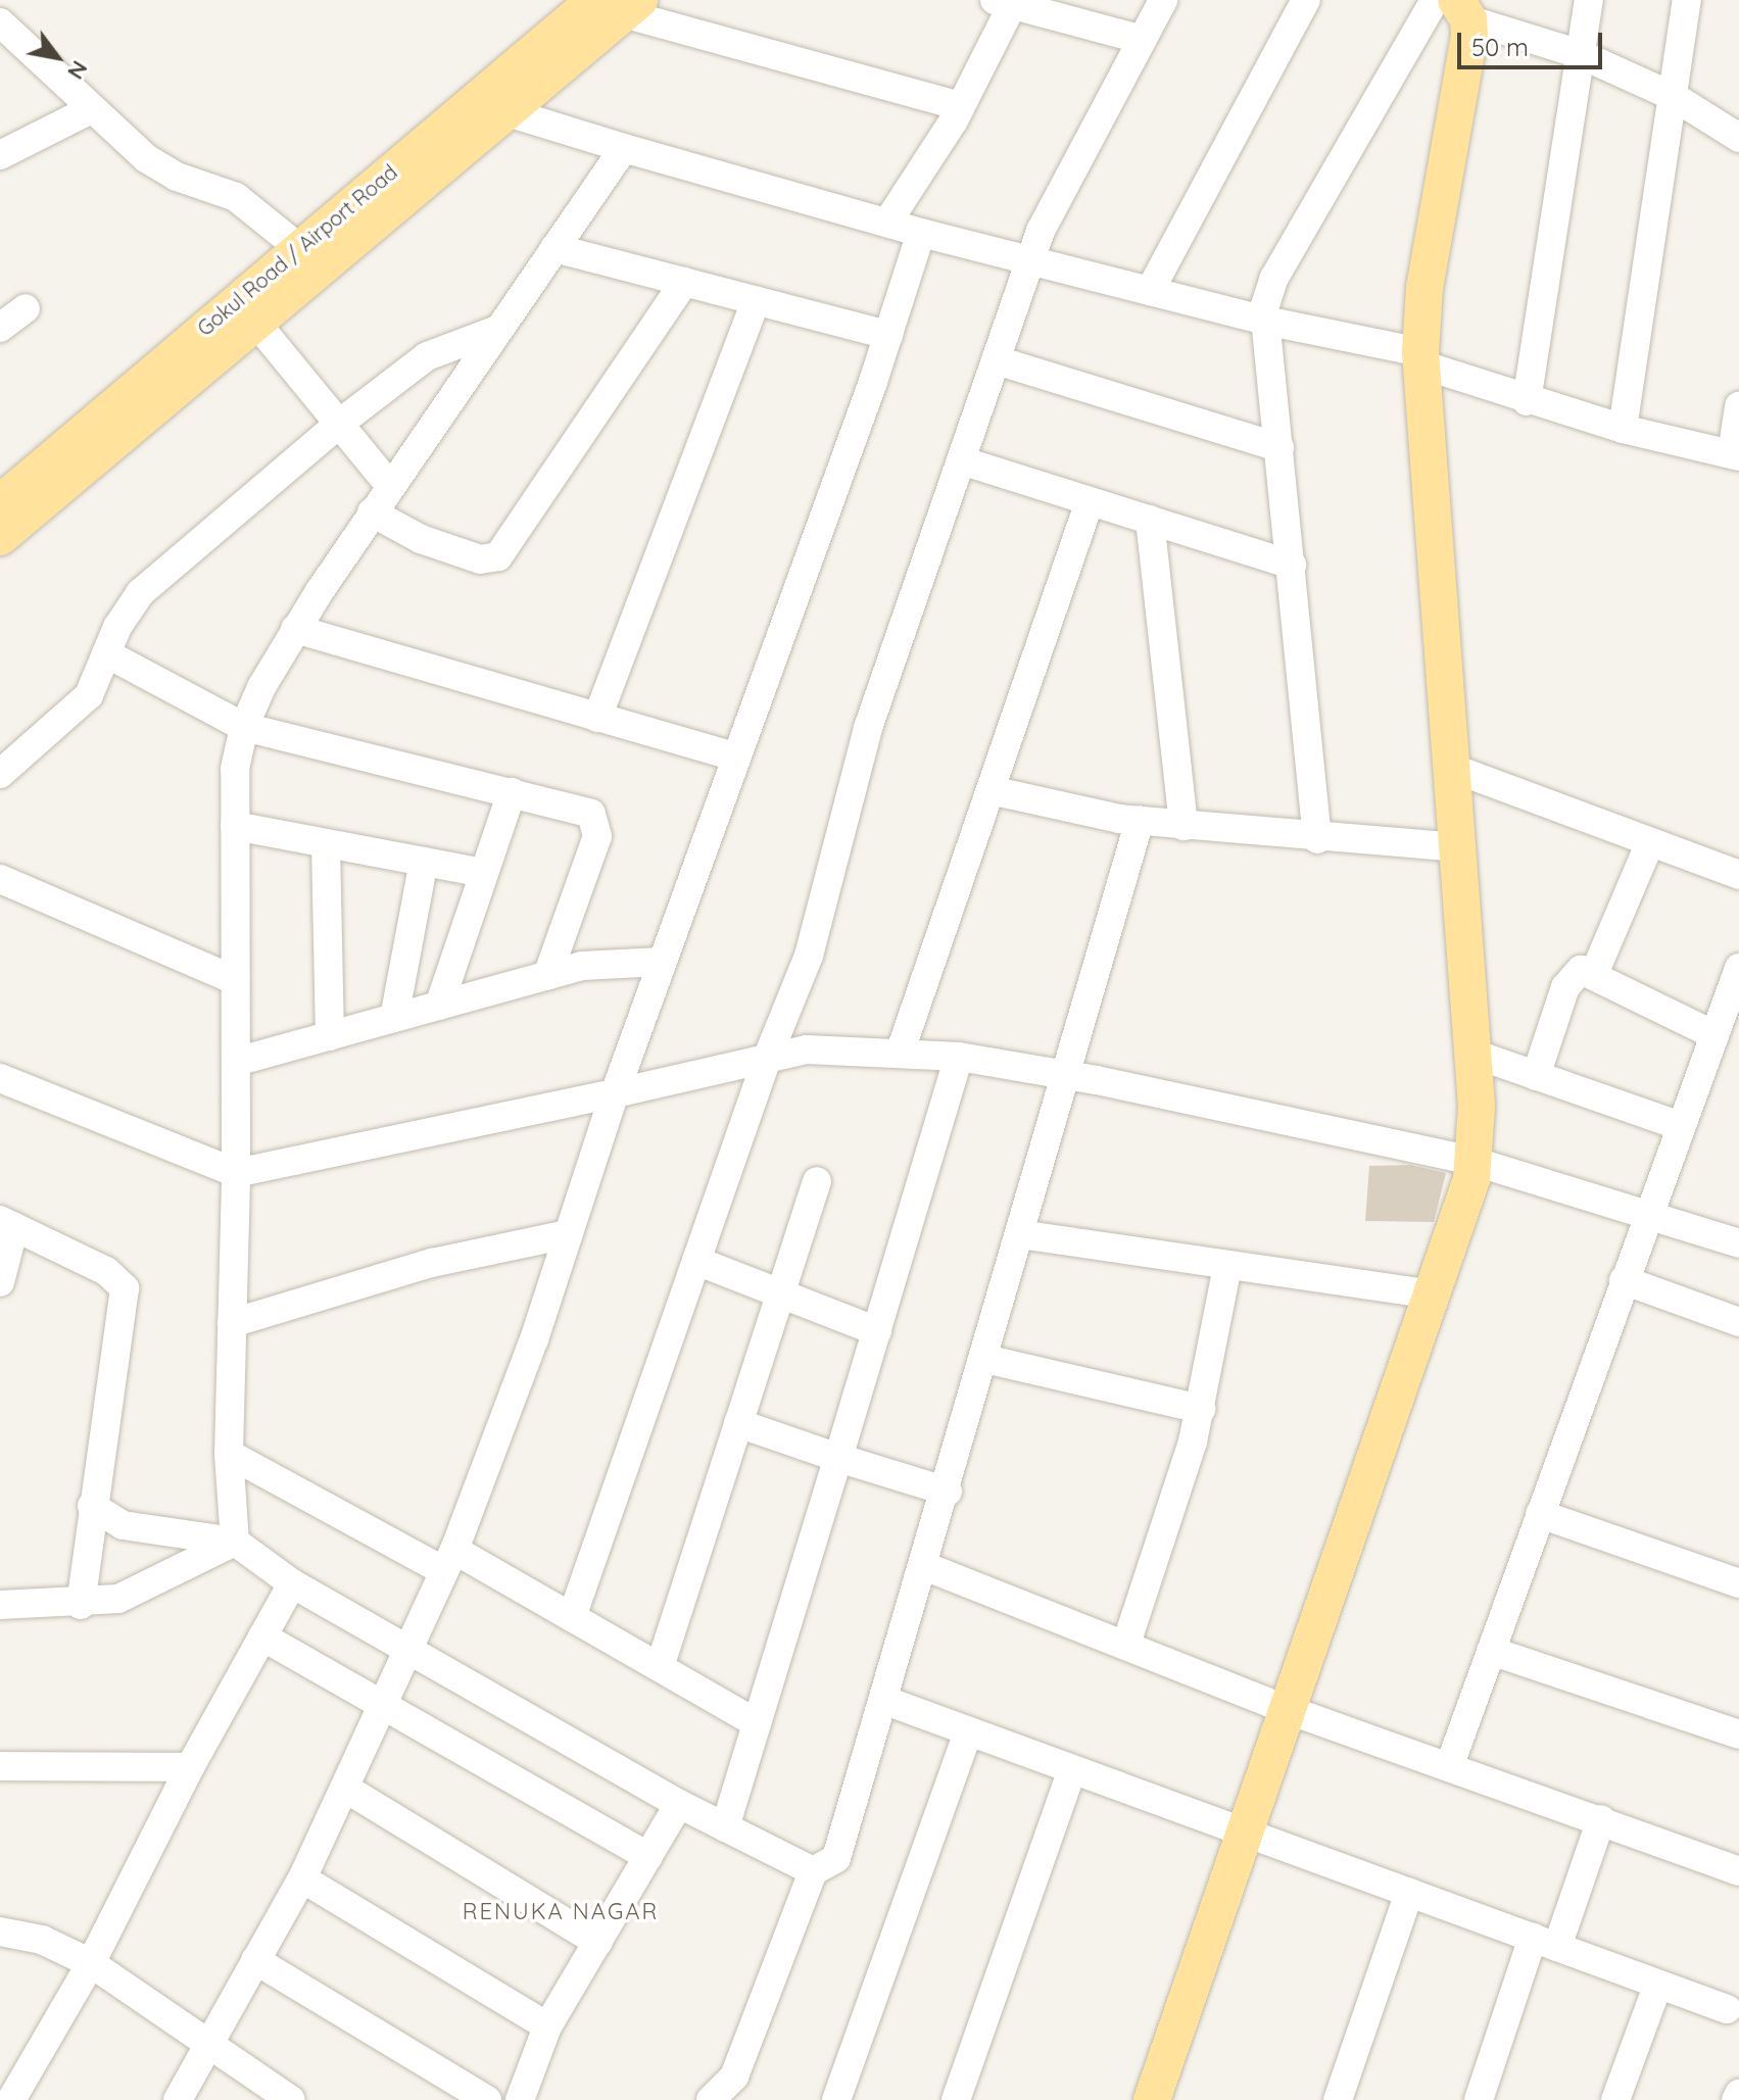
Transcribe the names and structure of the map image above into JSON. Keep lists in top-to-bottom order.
{
  "streets": {
    "main road": ["Gokul Road / Airport Road"]
  },
  "districts": ["RENUKA NAGAR"],
  "scale_bar": "50 m",
  "north": "bottom right"
}
